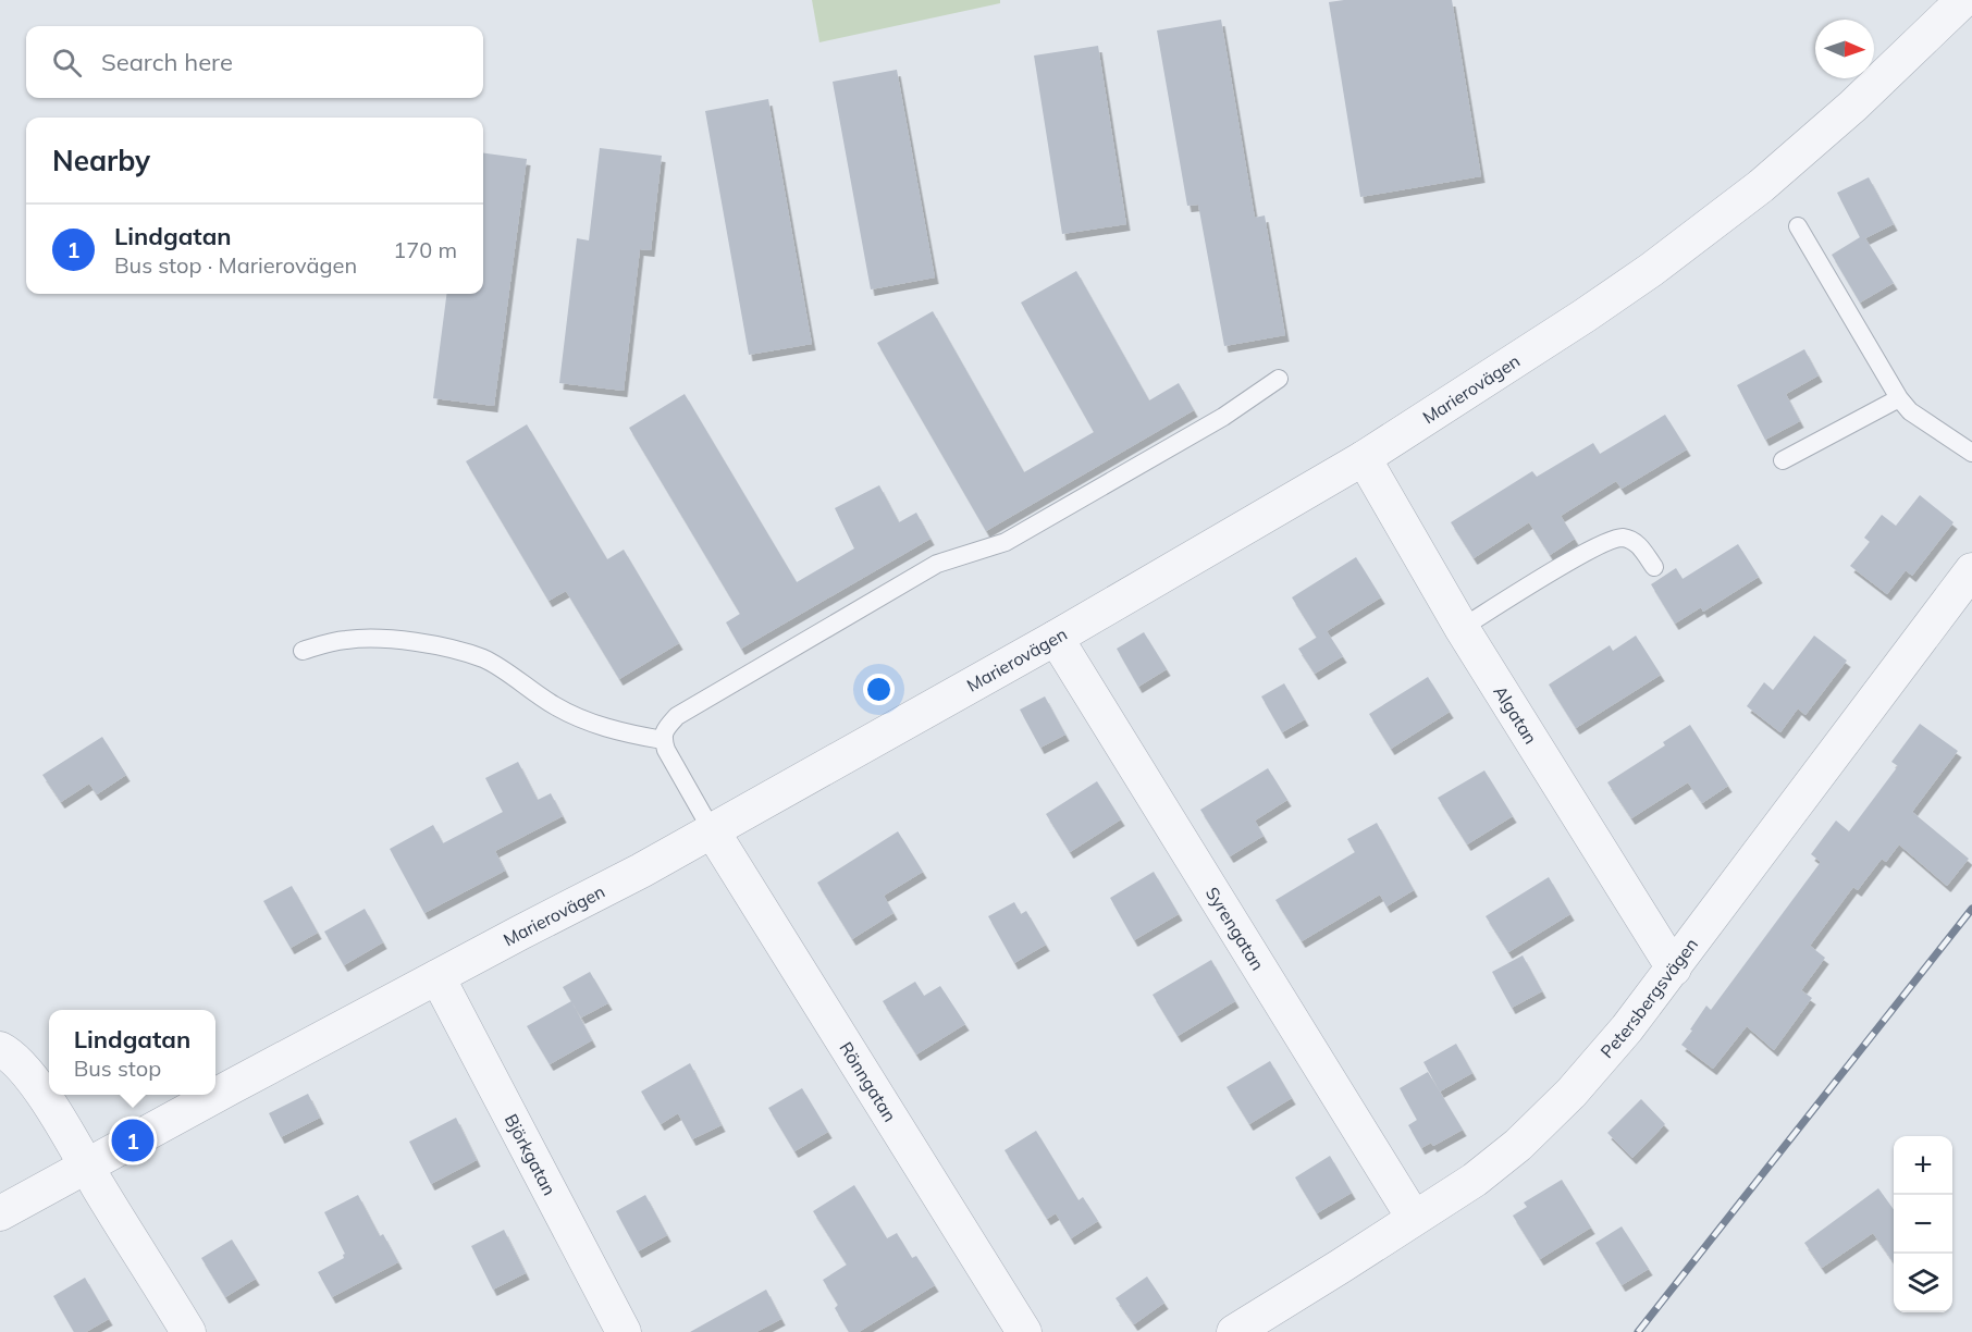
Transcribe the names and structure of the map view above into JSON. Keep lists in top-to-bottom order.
{
  "streets": {
    "street": [
      "Marierovägen",
      "Algatan",
      "Syrengatan",
      "Petersbergsvägen",
      "Rönngatan",
      "Björkgatan"
    ]
  },
  "crossings": [
    ["Marierovägen", "Algatan"],
    ["Marierovägen", "Syrengatan"],
    ["Marierovägen", "Rönngatan"],
    ["Marierovägen", "Björkgatan"],
    ["Algatan", "Petersbergsvägen"],
    ["Syrengatan", "Petersbergsvägen"]
  ],
  "north": "right",
  "page": {
    "search": "Search here",
    "heading": "Nearby",
    "list": [
      {
        "mark": "1",
        "name": "Lindgatan",
        "note": "Bus stop · Marierovägen",
        "value": "170 m"
      }
    ],
    "popup": ["Lindgatan", "Bus stop"],
    "pins": "1",
    "map_buttons": ["+", "−"]
  }
}
